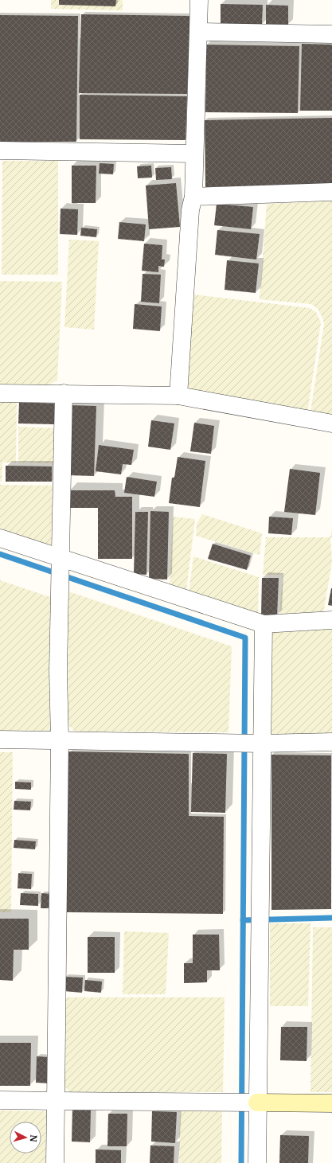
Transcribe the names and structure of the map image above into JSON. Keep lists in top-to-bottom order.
{
  "north": "right"
}
